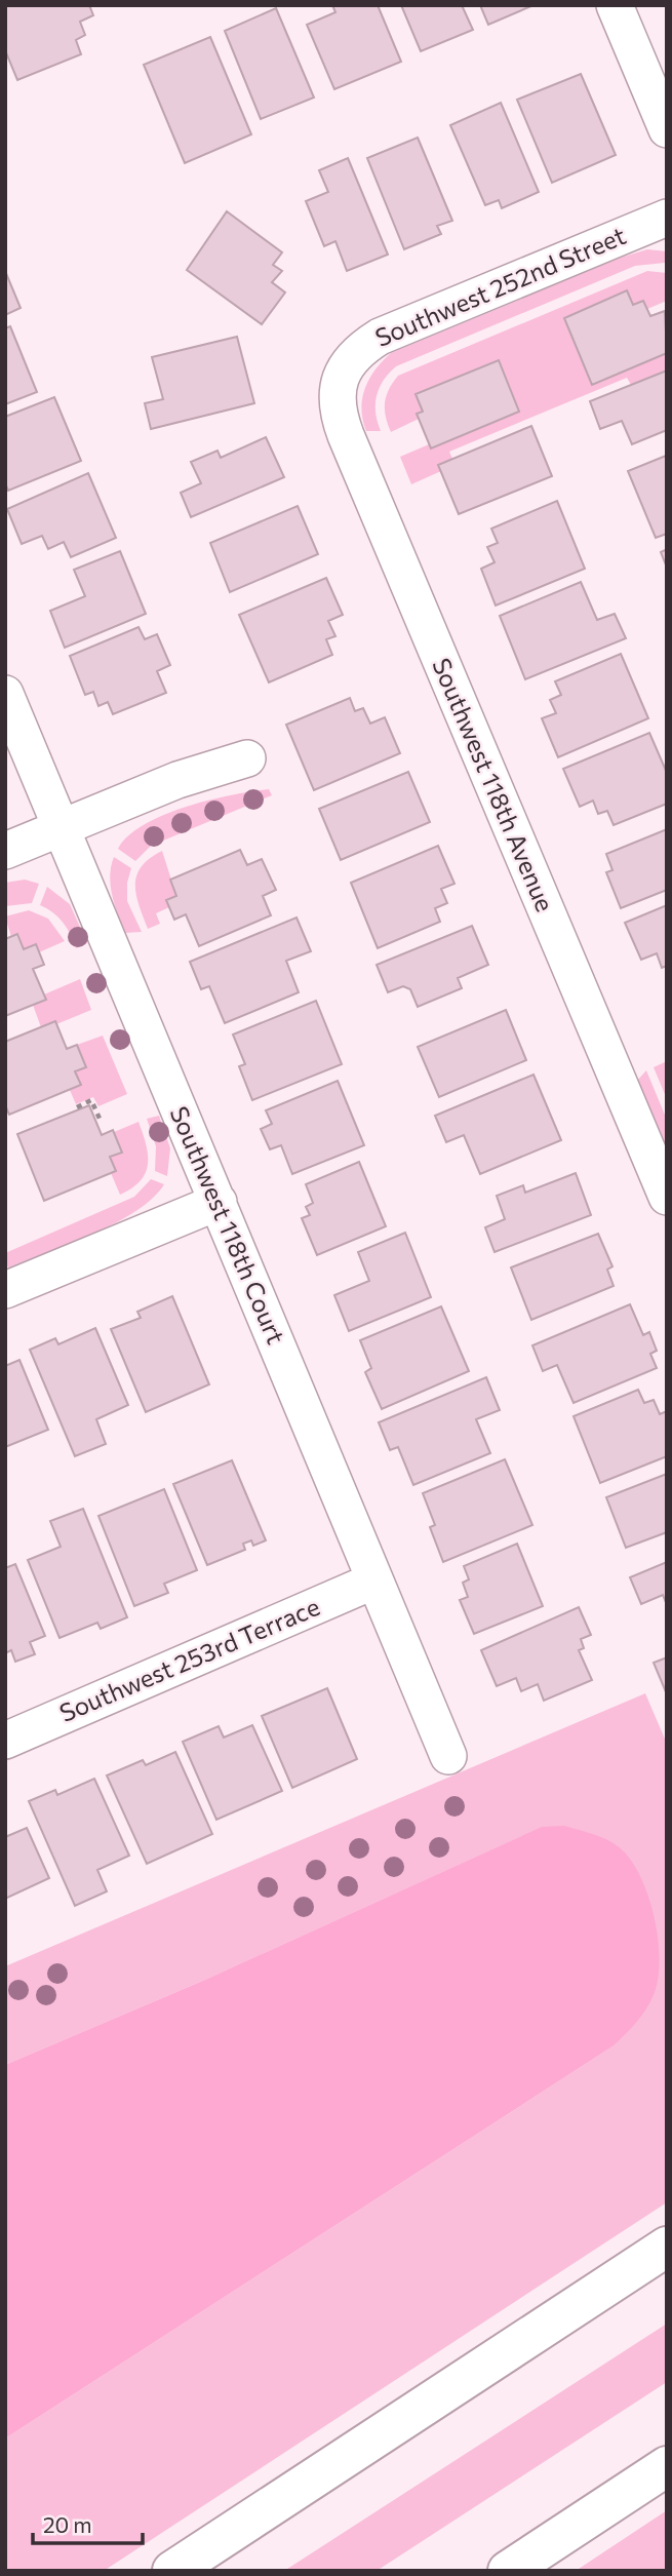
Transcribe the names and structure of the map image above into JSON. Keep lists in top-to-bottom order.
{
  "streets": {
    "street": [
      "Southwest 252nd Street",
      "Southwest 118th Avenue",
      "Southwest 118th Court",
      "Southwest 253rd Terrace"
    ]
  },
  "crossings": [
    ["Southwest 252nd Street", "Southwest 118th Avenue"],
    ["Southwest 118th Court", "Southwest 253rd Terrace"]
  ],
  "scale_bar": "20 m"
}
